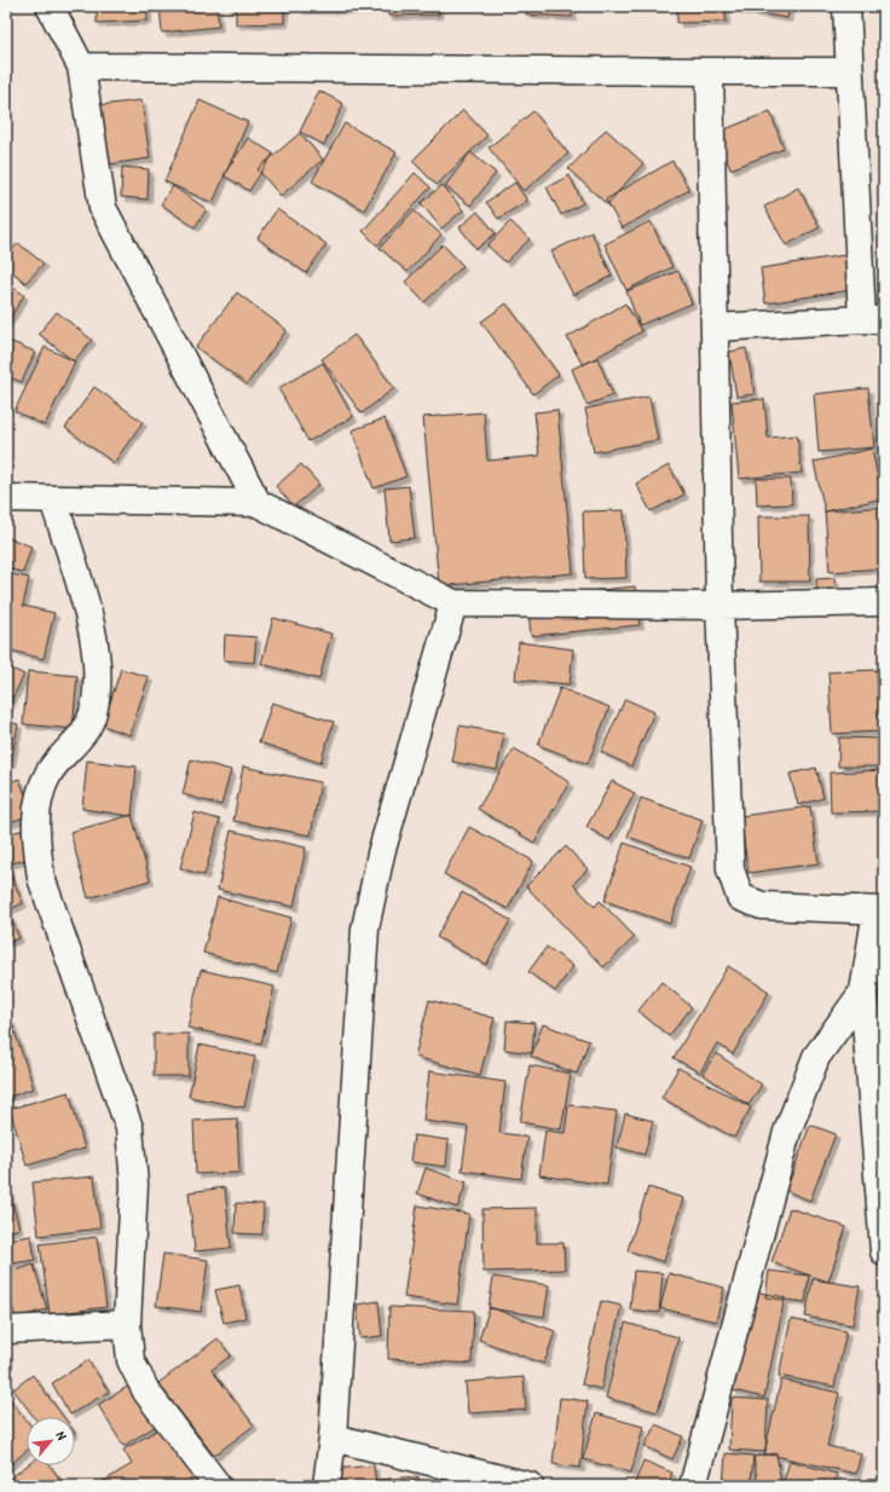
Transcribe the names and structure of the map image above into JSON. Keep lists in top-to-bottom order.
{
  "north": "top right"
}
